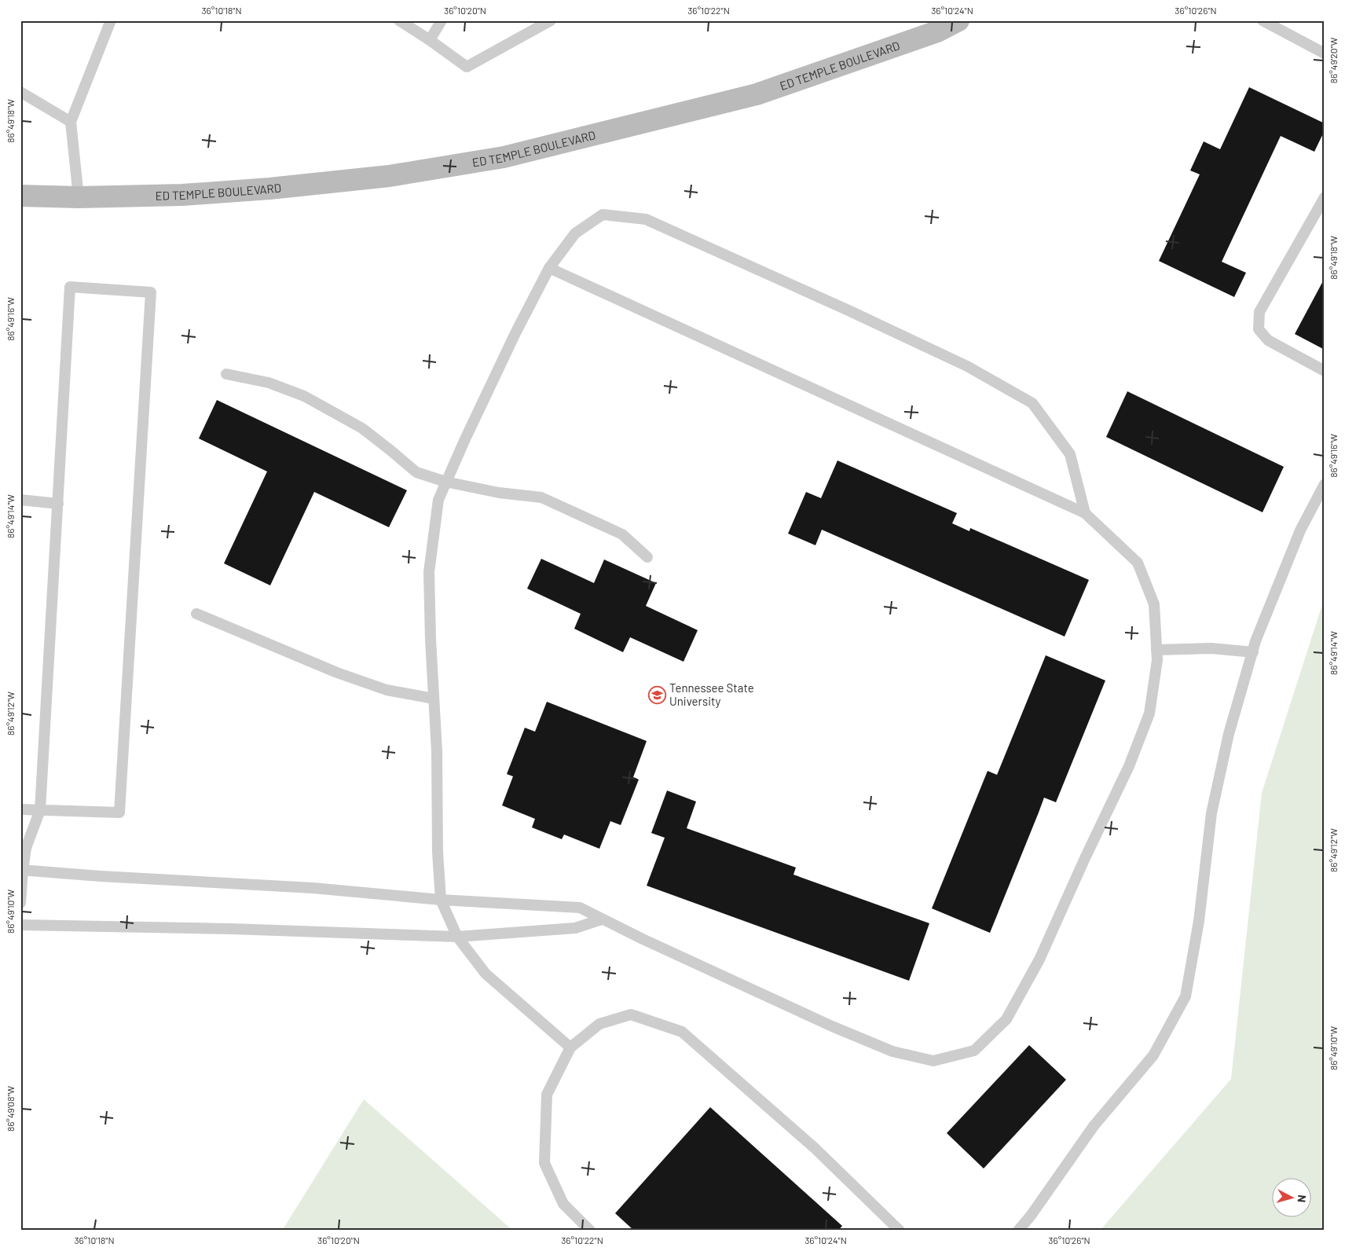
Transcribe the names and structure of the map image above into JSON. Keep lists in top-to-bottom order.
{
  "streets": {
    "main road": ["ED TEMPLE BOULEVARD"]
  },
  "places": {
    "school or university": ["Tennessee State University"]
  },
  "north": "right",
  "coordinates": [
    "36°10'18\"N",
    "36°10'20\"N",
    "36°10'22\"N",
    "36°10'24\"N",
    "36°10'26\"N",
    "86°49'20\"W",
    "86°49'18\"W",
    "86°49'16\"W",
    "86°49'14\"W",
    "86°49'12\"W",
    "86°49'10\"W",
    "86°49'08\"W"
  ]
}
